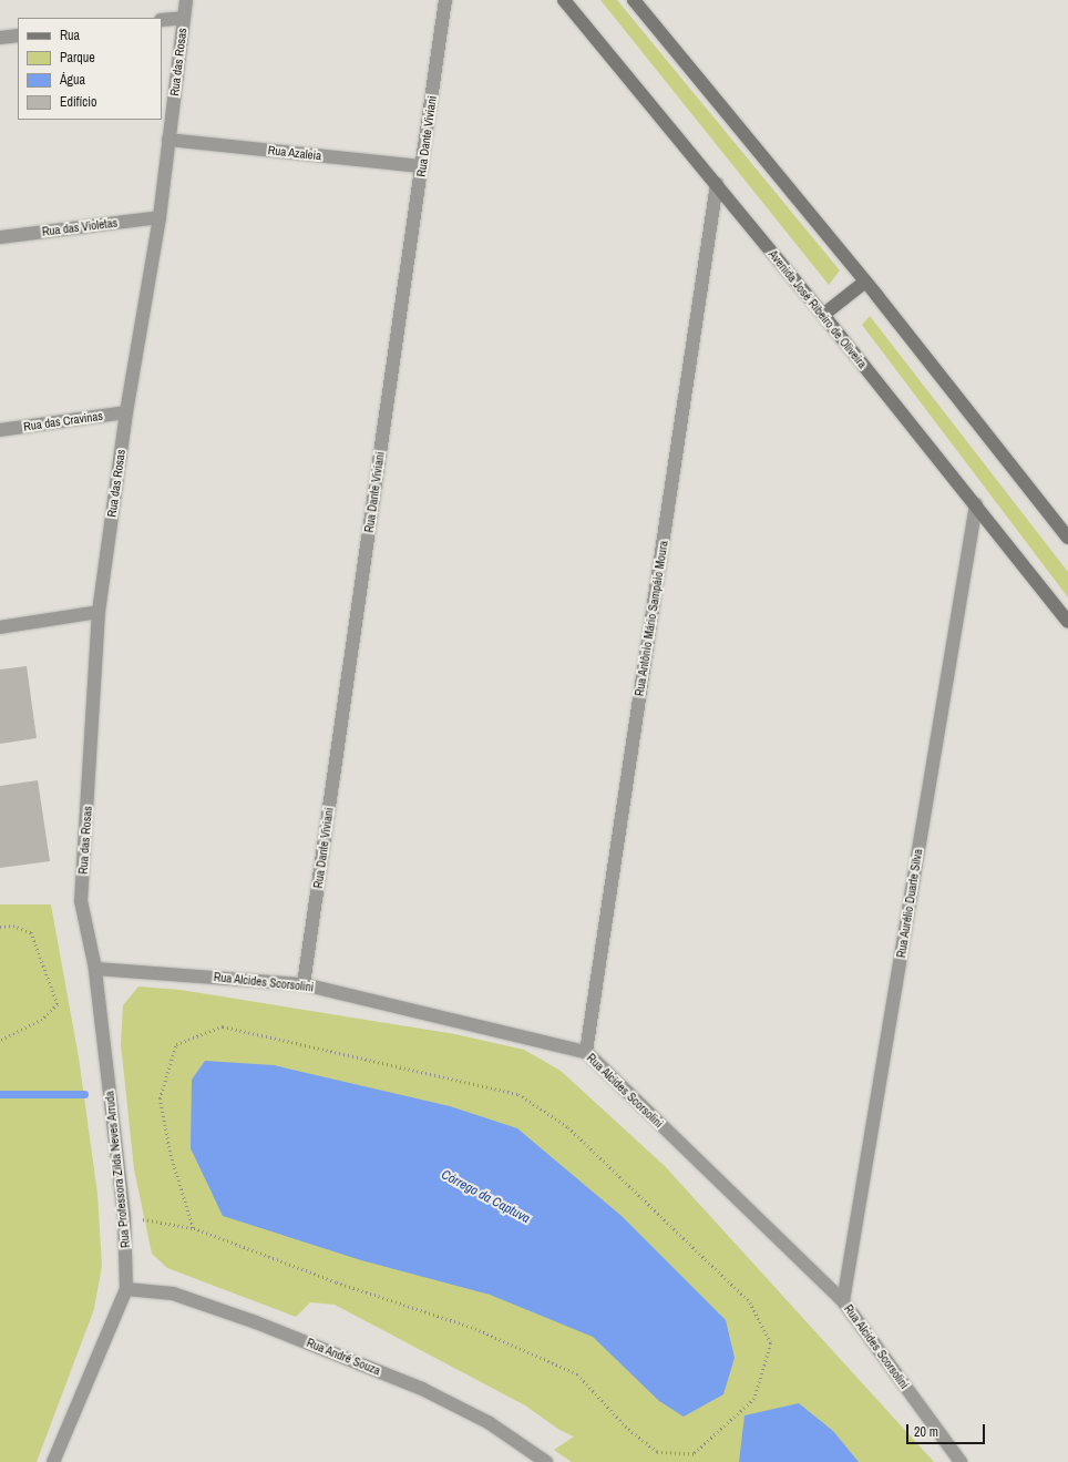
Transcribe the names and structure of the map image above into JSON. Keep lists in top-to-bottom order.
{
  "streets": {
    "street": [
      "Rua das Rosas",
      "Rua Dante Viviani",
      "Rua Azaleia",
      "Rua das Violetas",
      "Avenida José Ribeiro de Oliveira",
      "Rua das Cravinas",
      "Rua Antônio Mário Sampáio Moura",
      "Rua Aurélio Duarte Silva",
      "Rua Alcides Scorsolini",
      "Rua Professora Zilda Neves Arruda",
      "Rua André Souza"
    ]
  },
  "crossings": [
    ["Rua das Rosas", "Rua Azaleia"],
    ["Rua das Rosas", "Rua das Violetas"],
    ["Rua das Rosas", "Rua das Cravinas"],
    ["Rua das Rosas", "Rua Alcides Scorsolini"],
    ["Rua das Rosas", "Rua Professora Zilda Neves Arruda"],
    ["Rua Dante Viviani", "Rua Azaleia"],
    ["Rua Dante Viviani", "Rua Alcides Scorsolini"],
    ["Avenida José Ribeiro de Oliveira", "Rua Antônio Mário Sampáio Moura"],
    ["Avenida José Ribeiro de Oliveira", "Rua Aurélio Duarte Silva"],
    ["Rua Antônio Mário Sampáio Moura", "Rua Alcides Scorsolini"],
    ["Rua Aurélio Duarte Silva", "Rua Alcides Scorsolini"],
    ["Rua Alcides Scorsolini", "Rua Professora Zilda Neves Arruda"],
    ["Rua Professora Zilda Neves Arruda", "Rua André Souza"]
  ],
  "water": ["Córrego da Captuva"],
  "legend": [
    "Rua",
    "Parque",
    "Água",
    "Edifício"
  ],
  "scale_bar": "20 m"
}
